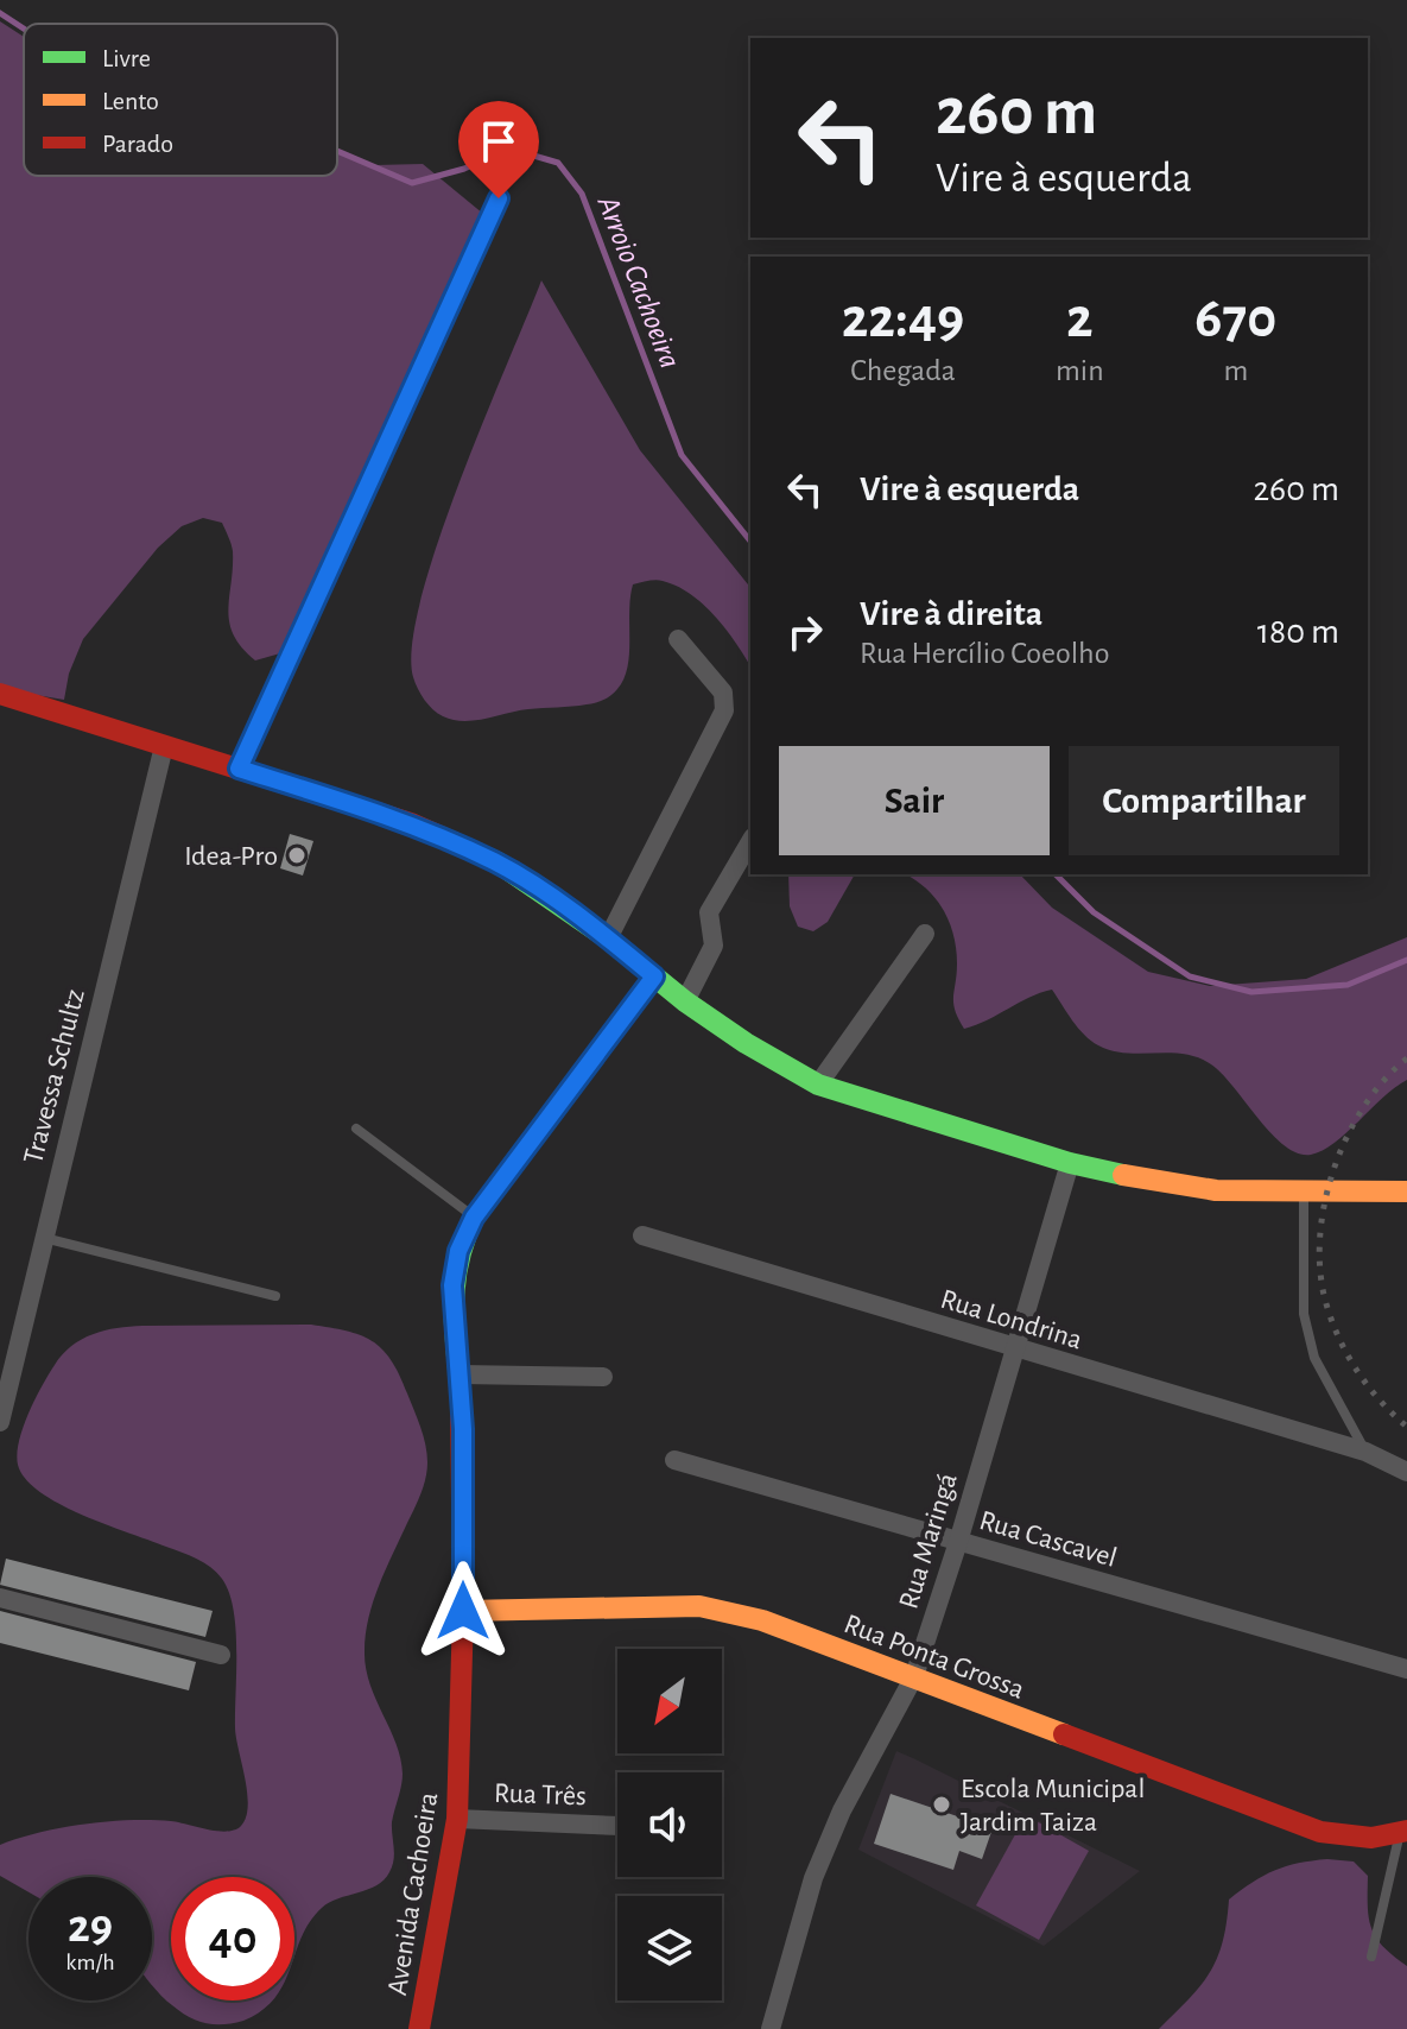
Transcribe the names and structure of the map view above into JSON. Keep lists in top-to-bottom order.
{
  "streets": {
    "street": [
      "Travessa Schultz",
      "Rua Londrina",
      "Rua Cascavel",
      "Rua Maringá",
      "Rua Ponta Grossa",
      "Rua Três",
      "Avenida Cachoeira"
    ]
  },
  "crossings": [
    ["Rua Londrina", "Rua Maringá"],
    ["Rua Cascavel", "Rua Maringá"],
    ["Rua Maringá", "Rua Ponta Grossa"],
    ["Rua Ponta Grossa", "Avenida Cachoeira"],
    ["Rua Três", "Avenida Cachoeira"]
  ],
  "water": ["Arroio Cachoeira"],
  "places": ["Idea-Pro", "Escola Municipal Jardim Taiza"],
  "legend": ["Livre", "Lento", "Parado"],
  "north": "bottom left",
  "page": {
    "turn": ["260 m", "Vire à esquerda"],
    "eta": [
      "22:49",
      "Chegada",
      "2",
      "min",
      "670",
      "m"
    ],
    "list": [
      {
        "name": "Vire à esquerda",
        "value": "260 m"
      },
      {
        "name": "Vire à direita",
        "note": "Rua Hercílio Coeolho",
        "value": "180 m"
      }
    ],
    "buttons": ["Sair", "Compartilhar"],
    "speed": "29 km/h",
    "limit": "40"
  }
}
